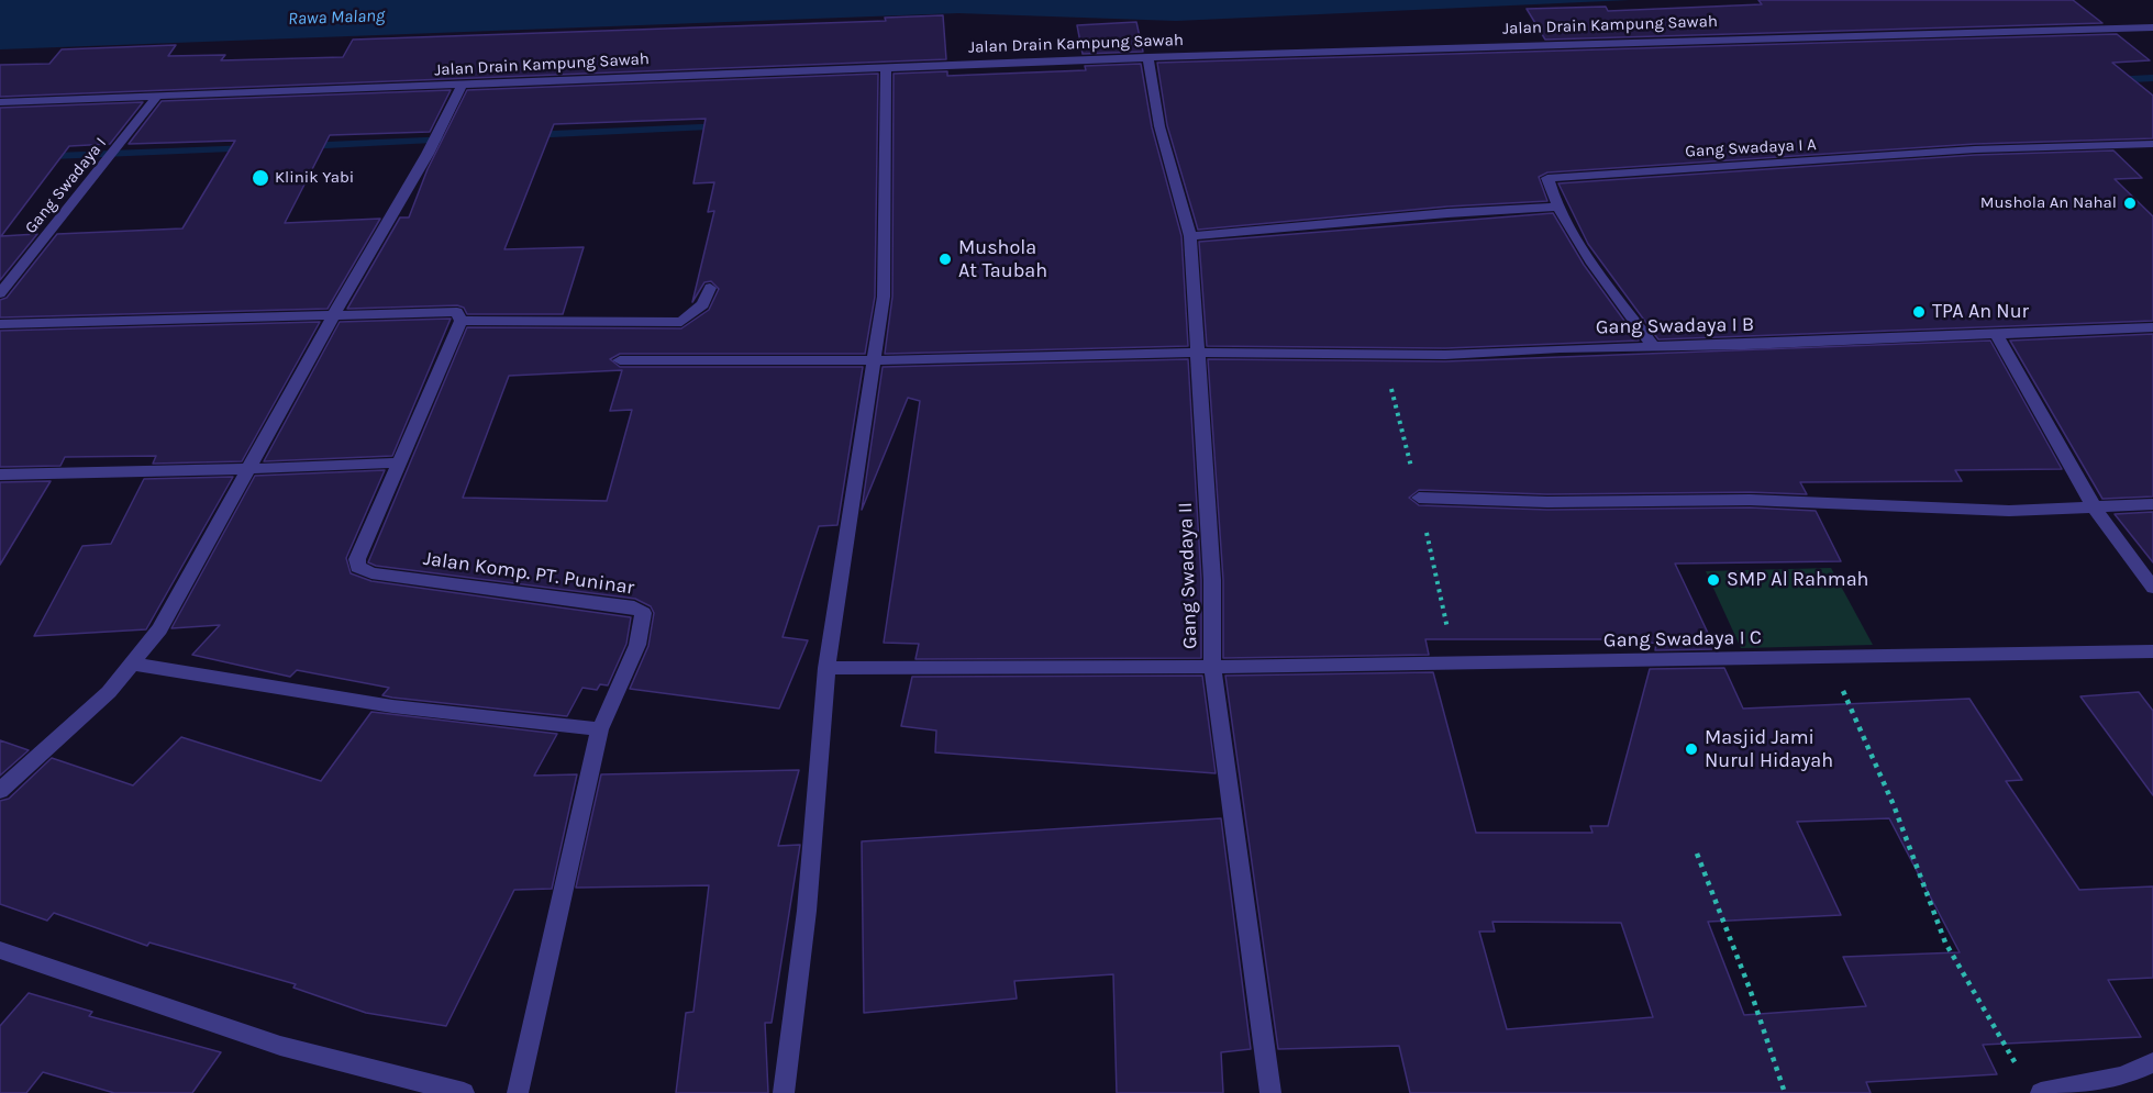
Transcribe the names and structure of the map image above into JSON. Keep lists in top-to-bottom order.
{
  "streets": {
    "street": [
      "Jalan Drain Kampung Sawah",
      "Gang Swadaya I A",
      "Gang Swadaya I",
      "Gang Swadaya I B",
      "Jalan Komp. PT. Puninar",
      "Gang Swadaya II",
      "Gang Swadaya I C"
    ]
  },
  "crossings": [
    ["Jalan Drain Kampung Sawah", "Gang Swadaya I"],
    ["Jalan Drain Kampung Sawah", "Gang Swadaya II"],
    ["Gang Swadaya I A", "Gang Swadaya I B"],
    ["Gang Swadaya I B", "Gang Swadaya II"],
    ["Gang Swadaya II", "Gang Swadaya I C"]
  ],
  "water": ["Rawa Malang"],
  "places": [
    "Klinik Yabi",
    "Mushola An Nahal",
    "Mushola At Taubah",
    "TPA An Nur",
    "SMP Al Rahmah",
    "Masjid Jami Nurul Hidayah"
  ]
}
